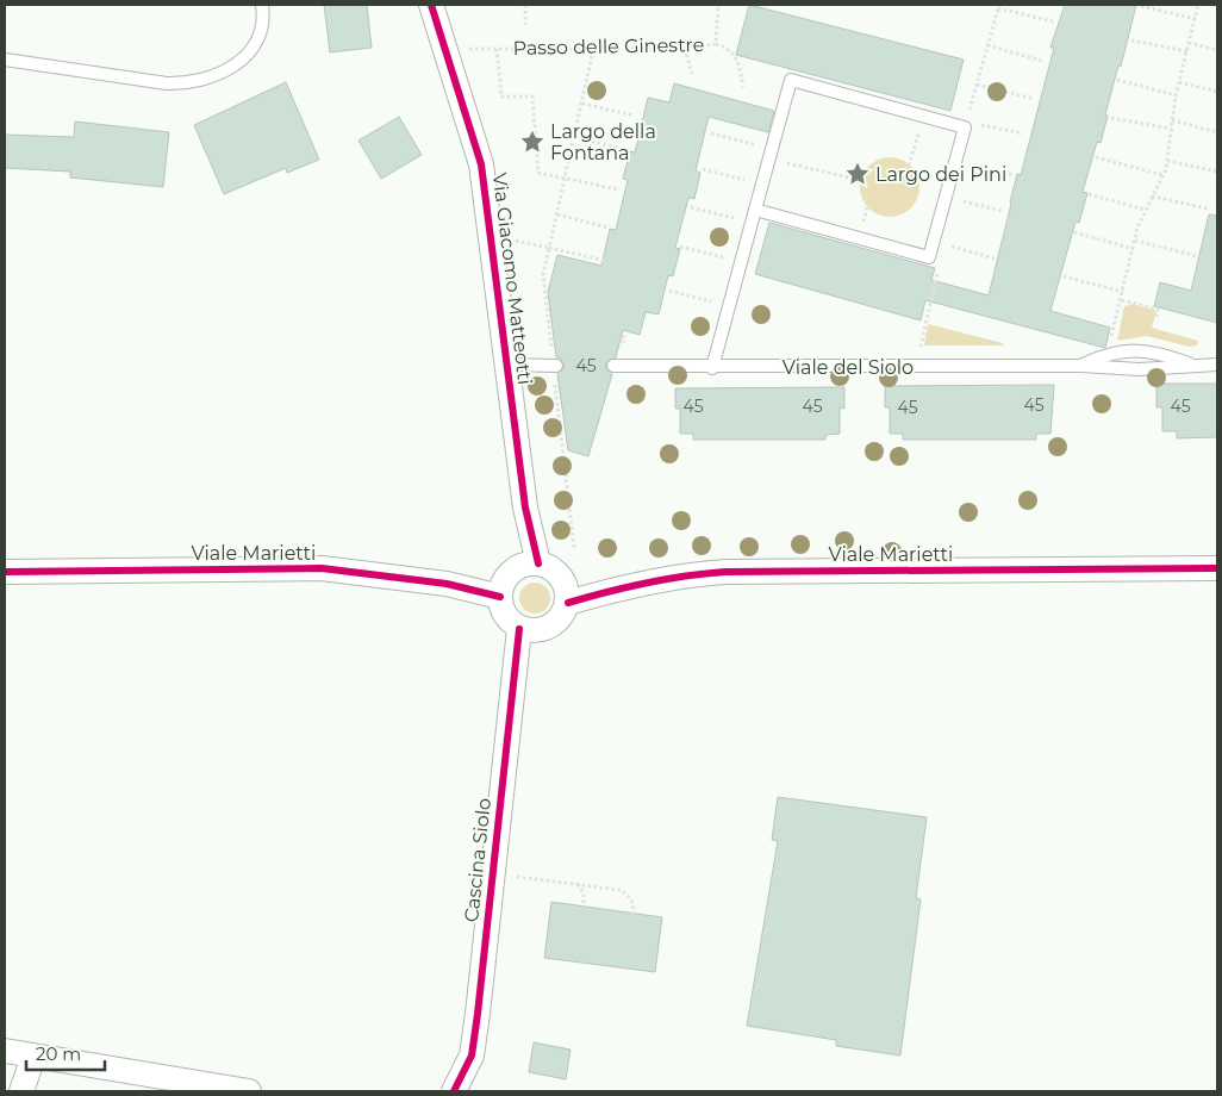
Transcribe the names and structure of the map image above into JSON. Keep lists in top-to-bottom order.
{
  "streets": {
    "street": ["Via Giacomo Matteotti", "Viale Marietti", "Cascina Siolo"],
    "lane": ["Viale del Siolo"],
    "path": ["Passo delle Ginestre"]
  },
  "crossings": [
    ["Via Giacomo Matteotti", "Viale Marietti"],
    ["Via Giacomo Matteotti", "Cascina Siolo"],
    ["Viale Marietti", "Cascina Siolo"]
  ],
  "places": {
    "place": ["Largo della Fontana", "Largo dei Pini"]
  },
  "house_numbers": [
    "45",
    "45",
    "45",
    "45",
    "45",
    "45"
  ],
  "scale_bar": "20 m"
}
